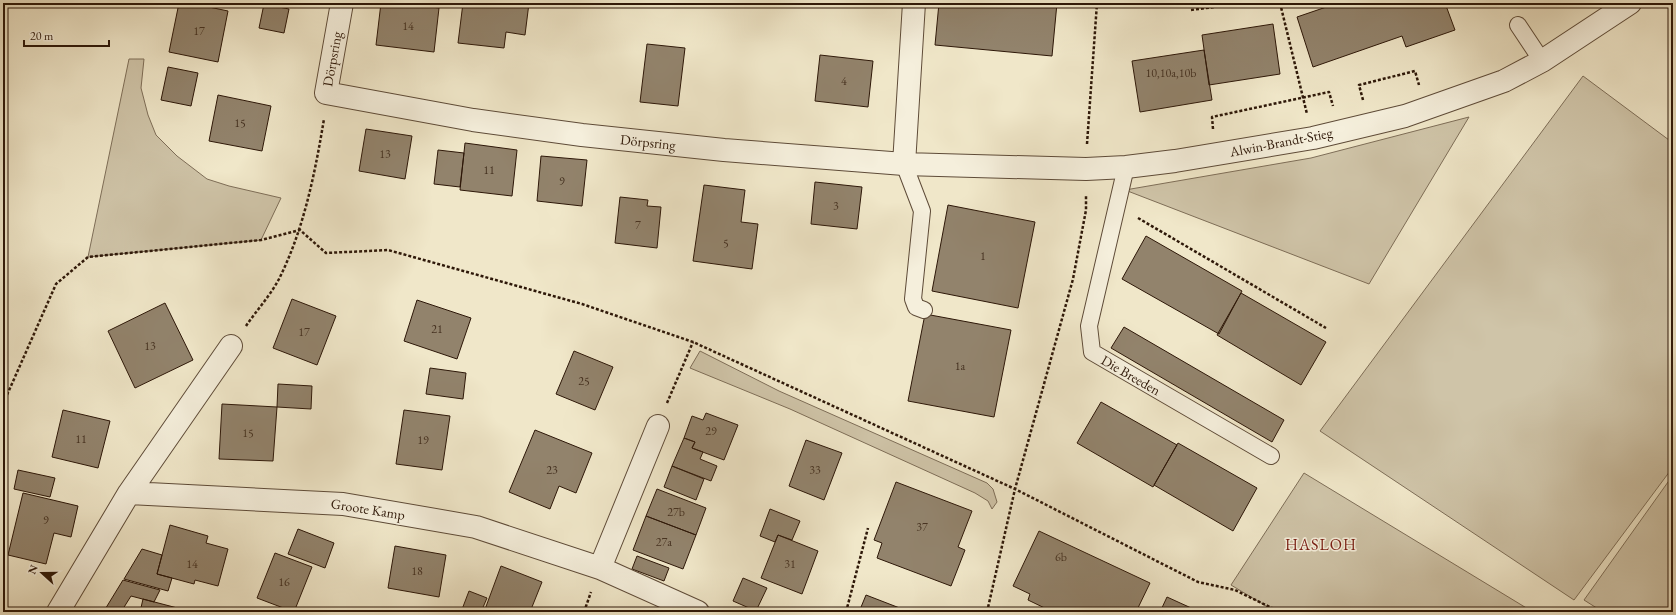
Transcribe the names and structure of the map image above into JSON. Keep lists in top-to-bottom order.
{
  "streets": {
    "street": ["Dörpsring", "Alwin-Brandt-Stieg", "Groote Kamp"],
    "lane": ["Die Breeden"]
  },
  "crossings": [
    ["Dörpsring", "Alwin-Brandt-Stieg"],
    ["Alwin-Brandt-Stieg", "Die Breeden"]
  ],
  "districts": ["HASLOH"],
  "house_numbers": [
    "14",
    "17",
    "10,10a,10b",
    "4",
    "15",
    "13",
    "11",
    "9",
    "3",
    "7",
    "5",
    "1",
    "21",
    "17",
    "13",
    "1a",
    "25",
    "29",
    "15",
    "11",
    "19",
    "23",
    "33",
    "27b",
    "9",
    "37",
    "27a",
    "6b",
    "14",
    "31",
    "18",
    "16"
  ],
  "scale_bar": "20 m",
  "north": "left"
}
